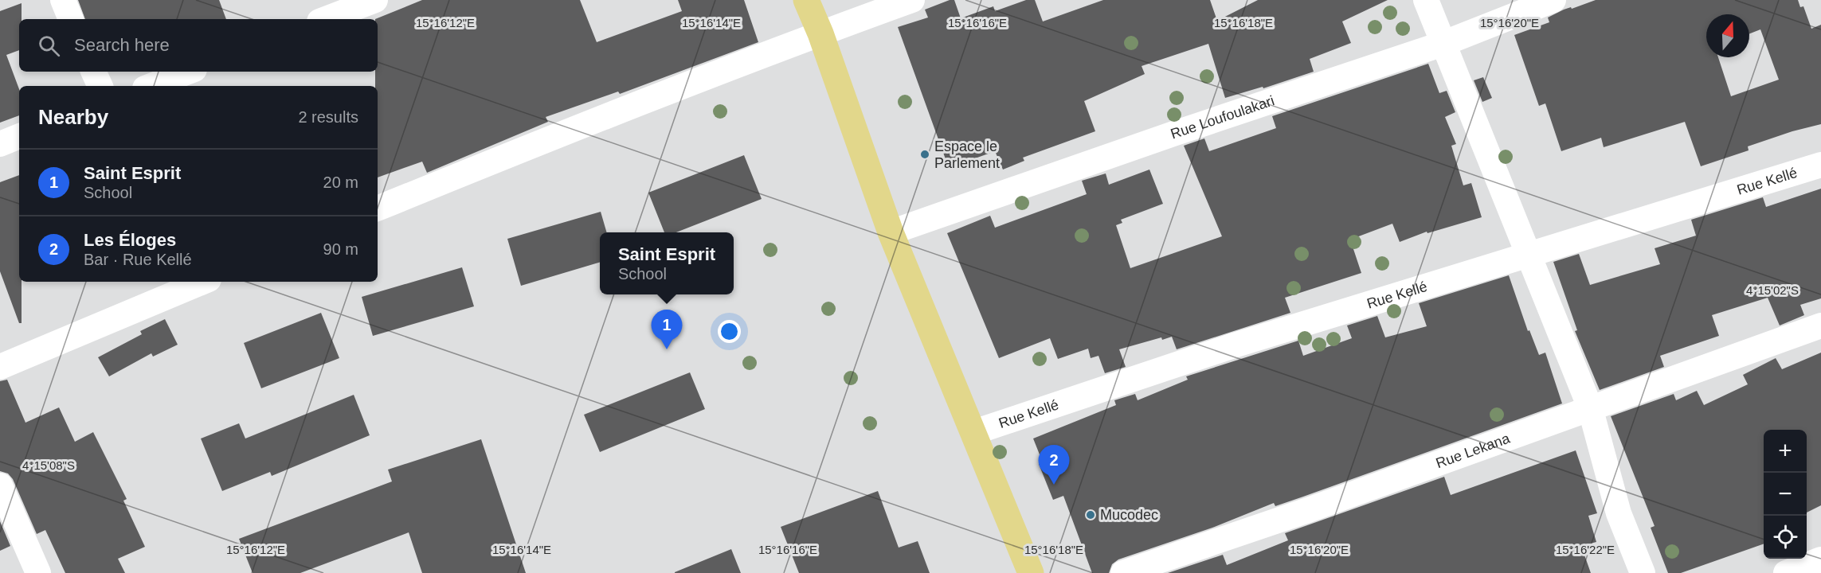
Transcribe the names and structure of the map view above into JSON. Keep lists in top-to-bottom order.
{
  "streets": {
    "street": ["Rue Loufoulakari", "Rue Kellé", "Rue Lekana"]
  },
  "places": ["Espace le Parlement", "Mucodec"],
  "north": "top",
  "page": {
    "search": "Search here",
    "heading": ["Nearby", "2 results"],
    "list": [
      {
        "mark": "1",
        "name": "Saint Esprit",
        "note": "School",
        "value": "20 m"
      },
      {
        "mark": "2",
        "name": "Les Éloges",
        "note": "Bar · Rue Kellé",
        "value": "90 m"
      }
    ],
    "popup": ["Saint Esprit", "School"],
    "pins": ["1", "2"],
    "map_buttons": ["+", "−"]
  },
  "coordinates": [
    "15°16'12\"E",
    "15°16'14\"E",
    "15°16'16\"E",
    "15°16'18\"E",
    "15°16'20\"E",
    "4°15'02\"S",
    "4°15'08\"S",
    "15°16'22\"E"
  ]
}
